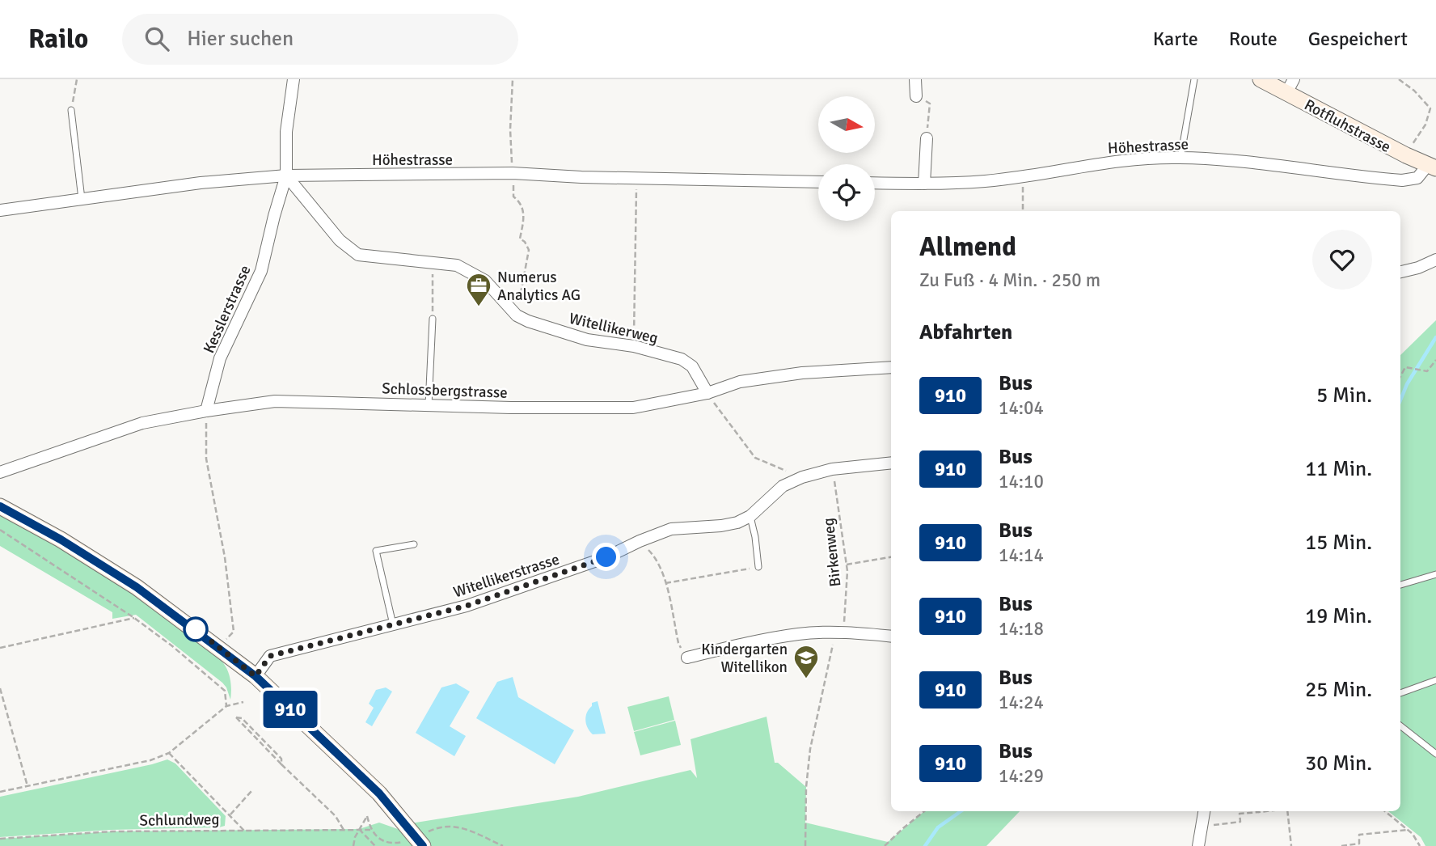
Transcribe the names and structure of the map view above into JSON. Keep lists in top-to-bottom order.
{
  "streets": {
    "main road": ["Rotfluhstrasse"],
    "street": [
      "Höhestrasse",
      "Kesslerstrasse",
      "Witellikerweg",
      "Schlossbergstrasse",
      "Witellikerstrasse"
    ],
    "path": ["Birkenweg", "Schlundweg"]
  },
  "crossings": [
    ["Rotfluhstrasse", "Höhestrasse"],
    ["Höhestrasse", "Kesslerstrasse"],
    ["Höhestrasse", "Witellikerweg"],
    ["Kesslerstrasse", "Witellikerweg"],
    ["Kesslerstrasse", "Schlossbergstrasse"],
    ["Witellikerweg", "Schlossbergstrasse"],
    ["Birkenweg", "Witellikerstrasse"]
  ],
  "places": {
    "office": ["Numerus Analytics AG"],
    "school or university": ["Kindergarten Witellikon"]
  },
  "lines": ["bus line 910"],
  "north": "right",
  "page": {
    "header": "Railo",
    "search": "Hier suchen",
    "nav": ["Karte", "Route", "Gespeichert"],
    "on_map": "910",
    "heading": [
      ["Allmend", "Zu Fuß · 4 Min. · 250 m"],
      "Abfahrten"
    ],
    "list": [
      {
        "mark": "910",
        "name": "Bus",
        "note": "14:04",
        "value": "5 Min."
      },
      {
        "mark": "910",
        "name": "Bus",
        "note": "14:10",
        "value": "11 Min."
      },
      {
        "mark": "910",
        "name": "Bus",
        "note": "14:14",
        "value": "15 Min."
      },
      {
        "mark": "910",
        "name": "Bus",
        "note": "14:18",
        "value": "19 Min."
      },
      {
        "mark": "910",
        "name": "Bus",
        "note": "14:24",
        "value": "25 Min."
      },
      {
        "mark": "910",
        "name": "Bus",
        "note": "14:29",
        "value": "30 Min."
      }
    ]
  }
}
